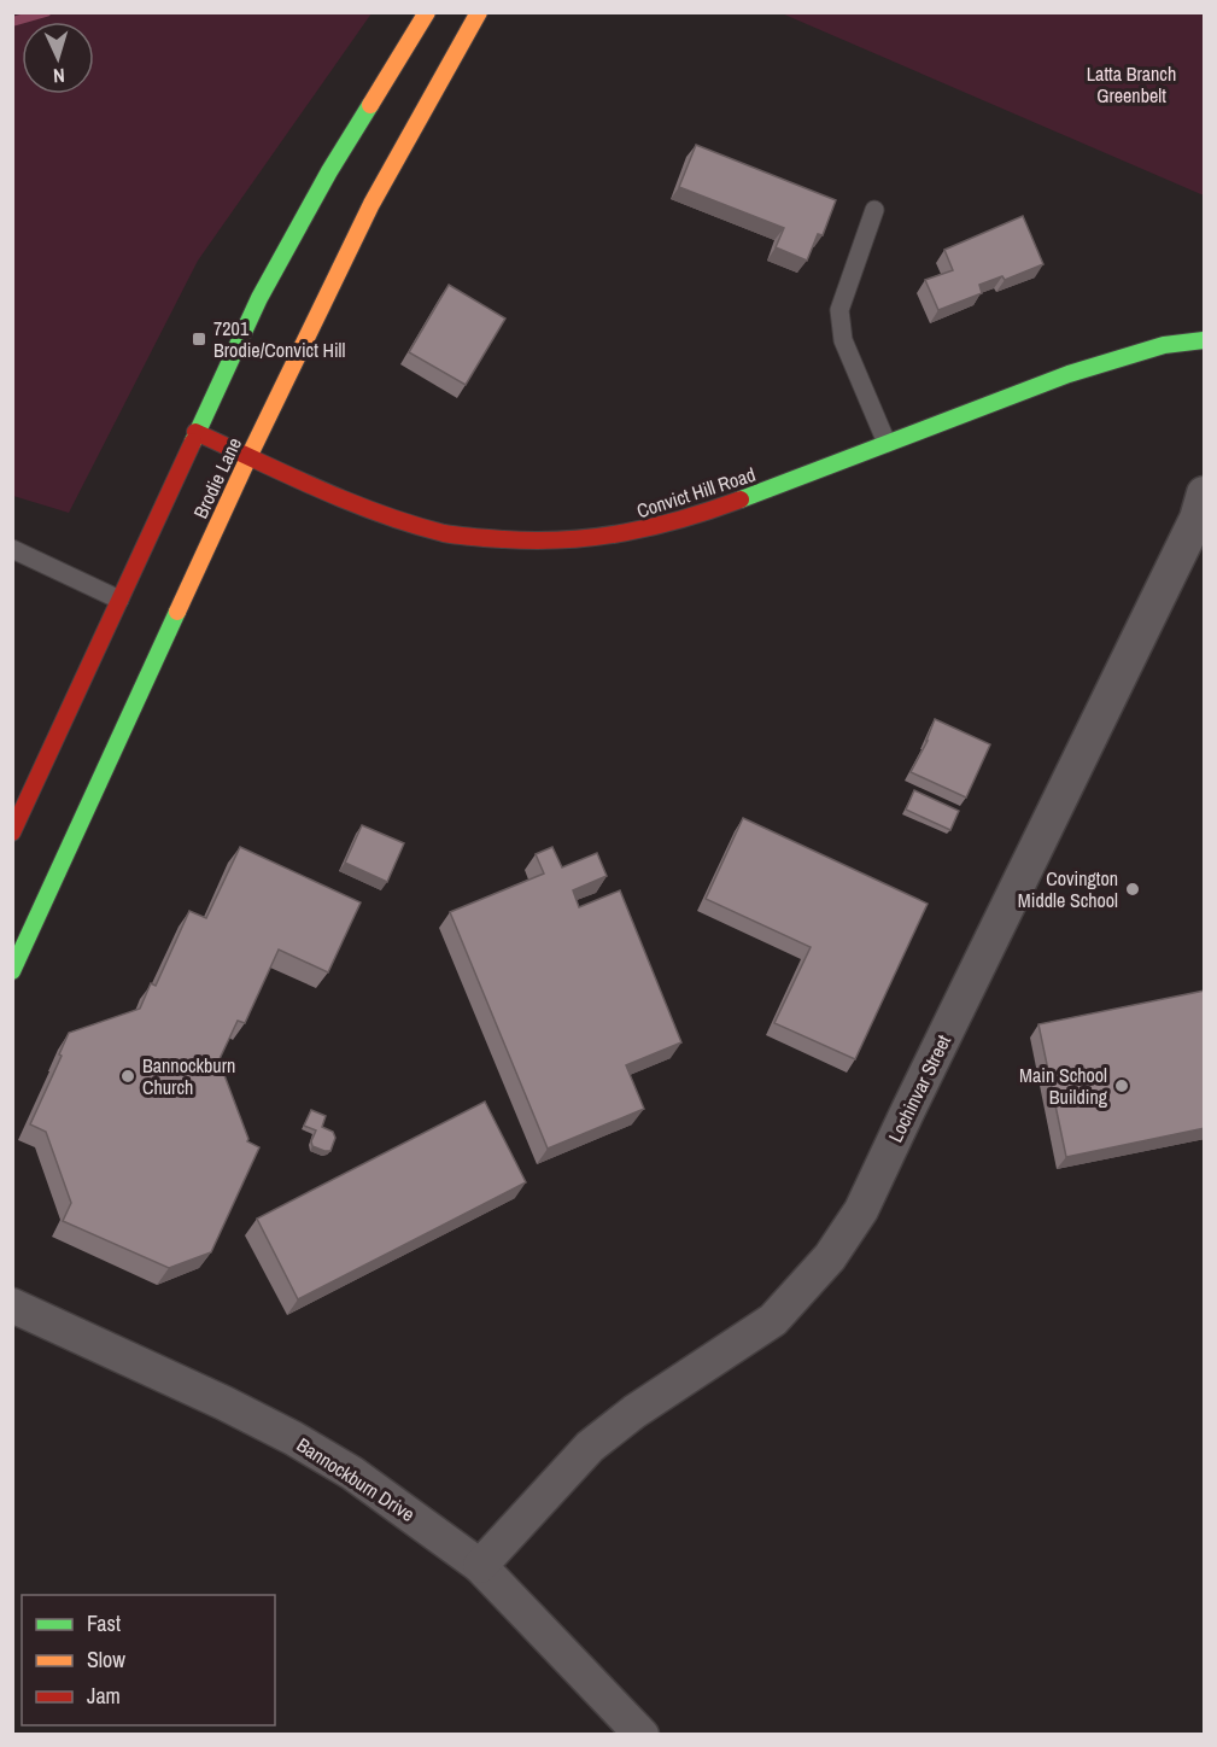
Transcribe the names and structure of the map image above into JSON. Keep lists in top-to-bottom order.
{
  "streets": {
    "main road": ["Brodie Lane", "Convict Hill Road"],
    "street": ["Lochinvar Street", "Bannockburn Drive"]
  },
  "crossings": [
    ["Brodie Lane", "Convict Hill Road"],
    ["Lochinvar Street", "Bannockburn Drive"]
  ],
  "parks": ["Latta Branch Greenbelt"],
  "places": {
    "transit": ["7201 Brodie/Convict Hill"],
    "other": ["Covington Middle School", "Bannockburn Church", "Main School Building"]
  },
  "legend": ["Fast", "Slow", "Jam"],
  "north": "bottom"
}
